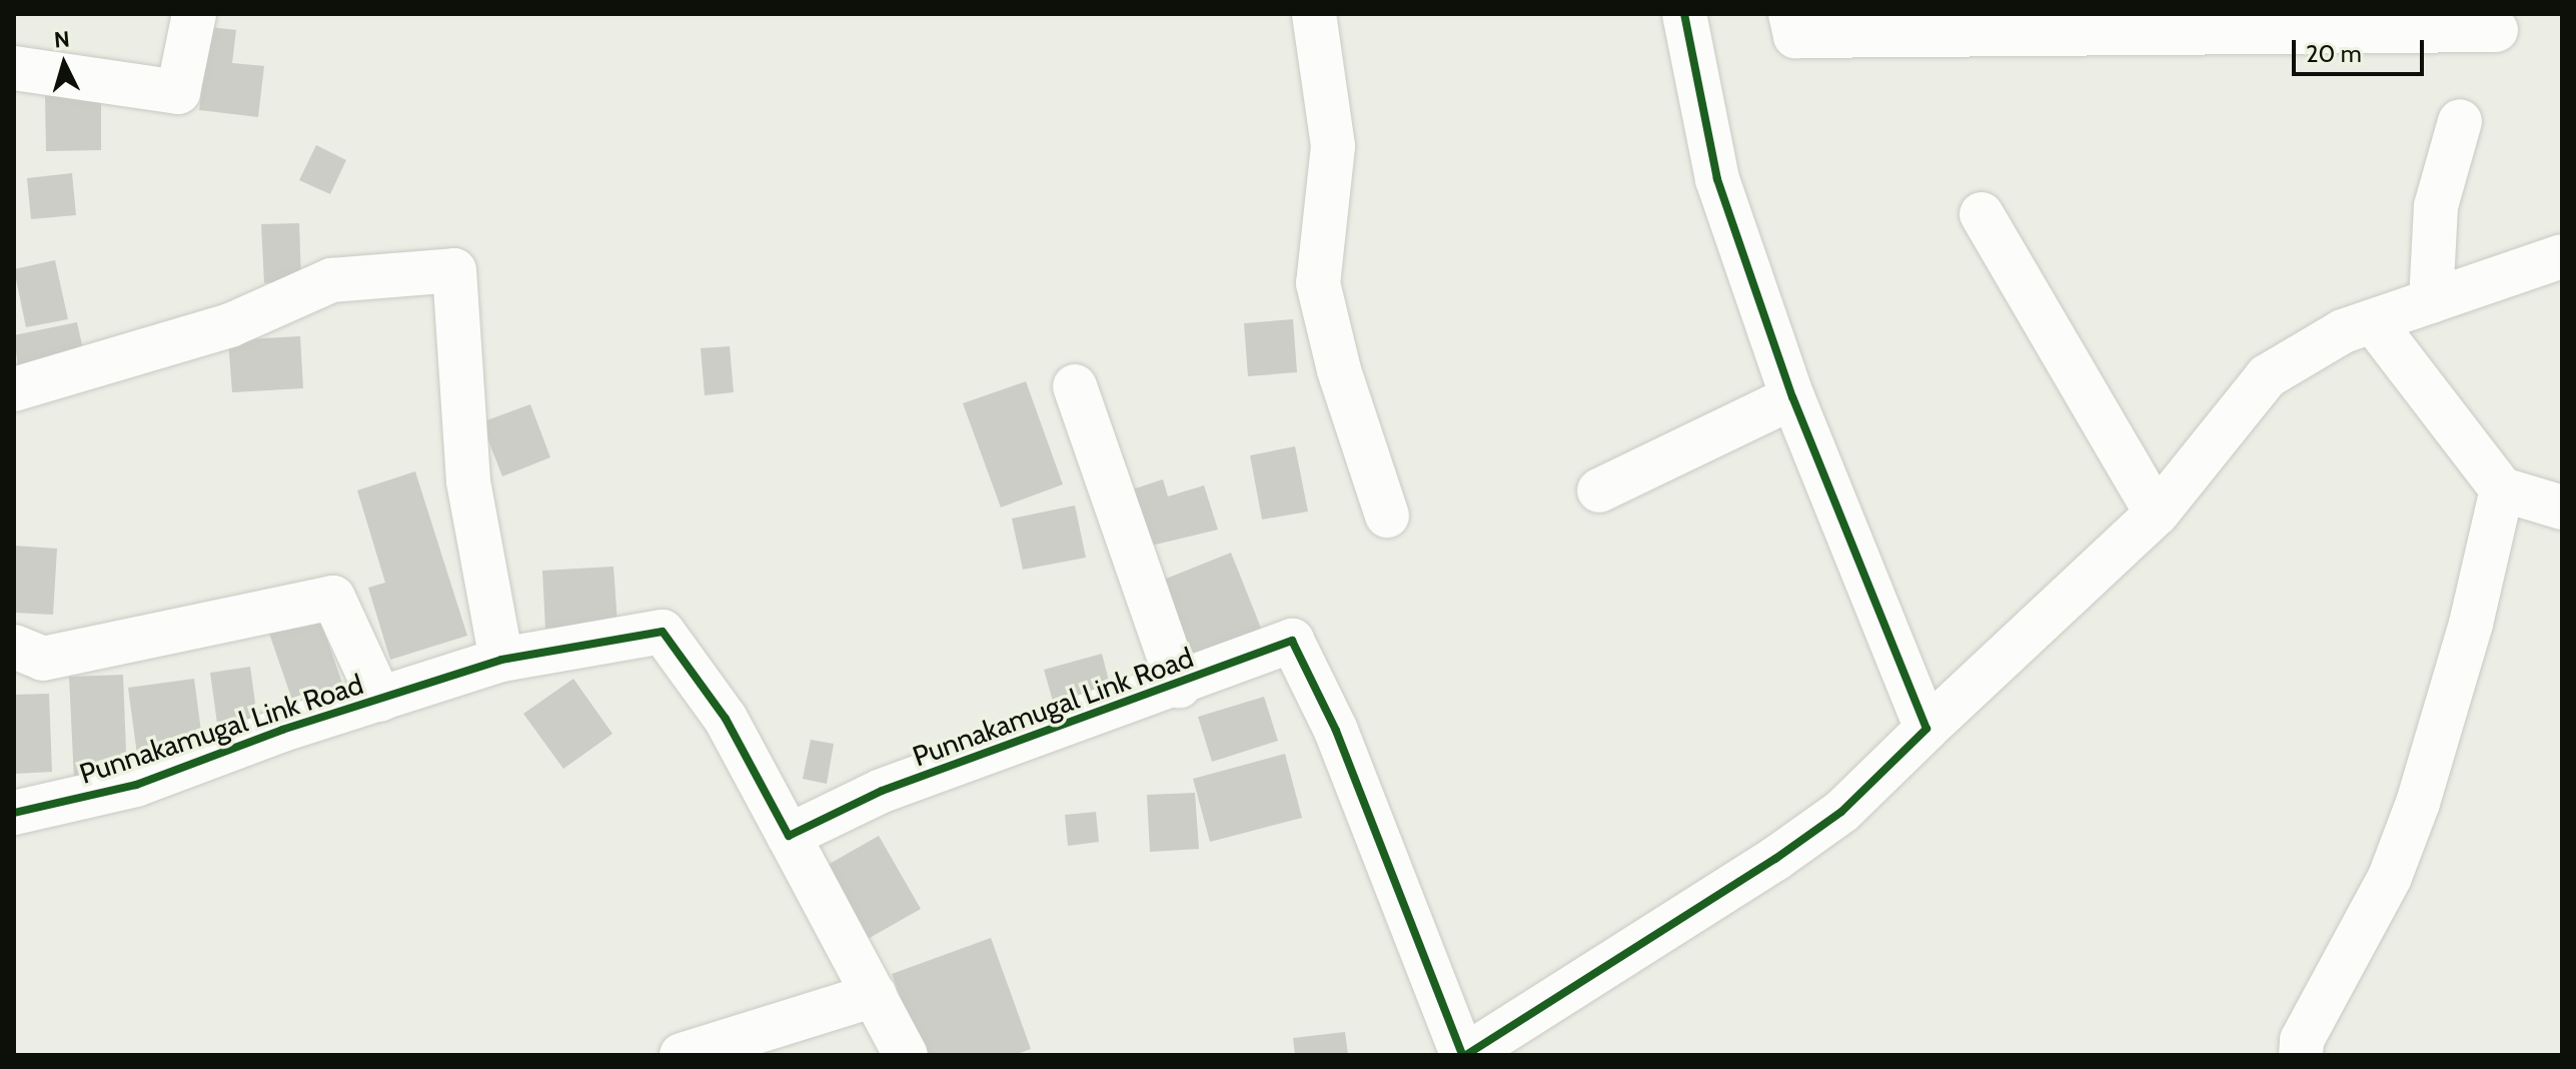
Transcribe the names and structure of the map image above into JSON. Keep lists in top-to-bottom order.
{
  "streets": {
    "street": ["Punnakamugal Link Road"]
  },
  "scale_bar": "20 m",
  "north": "top"
}
